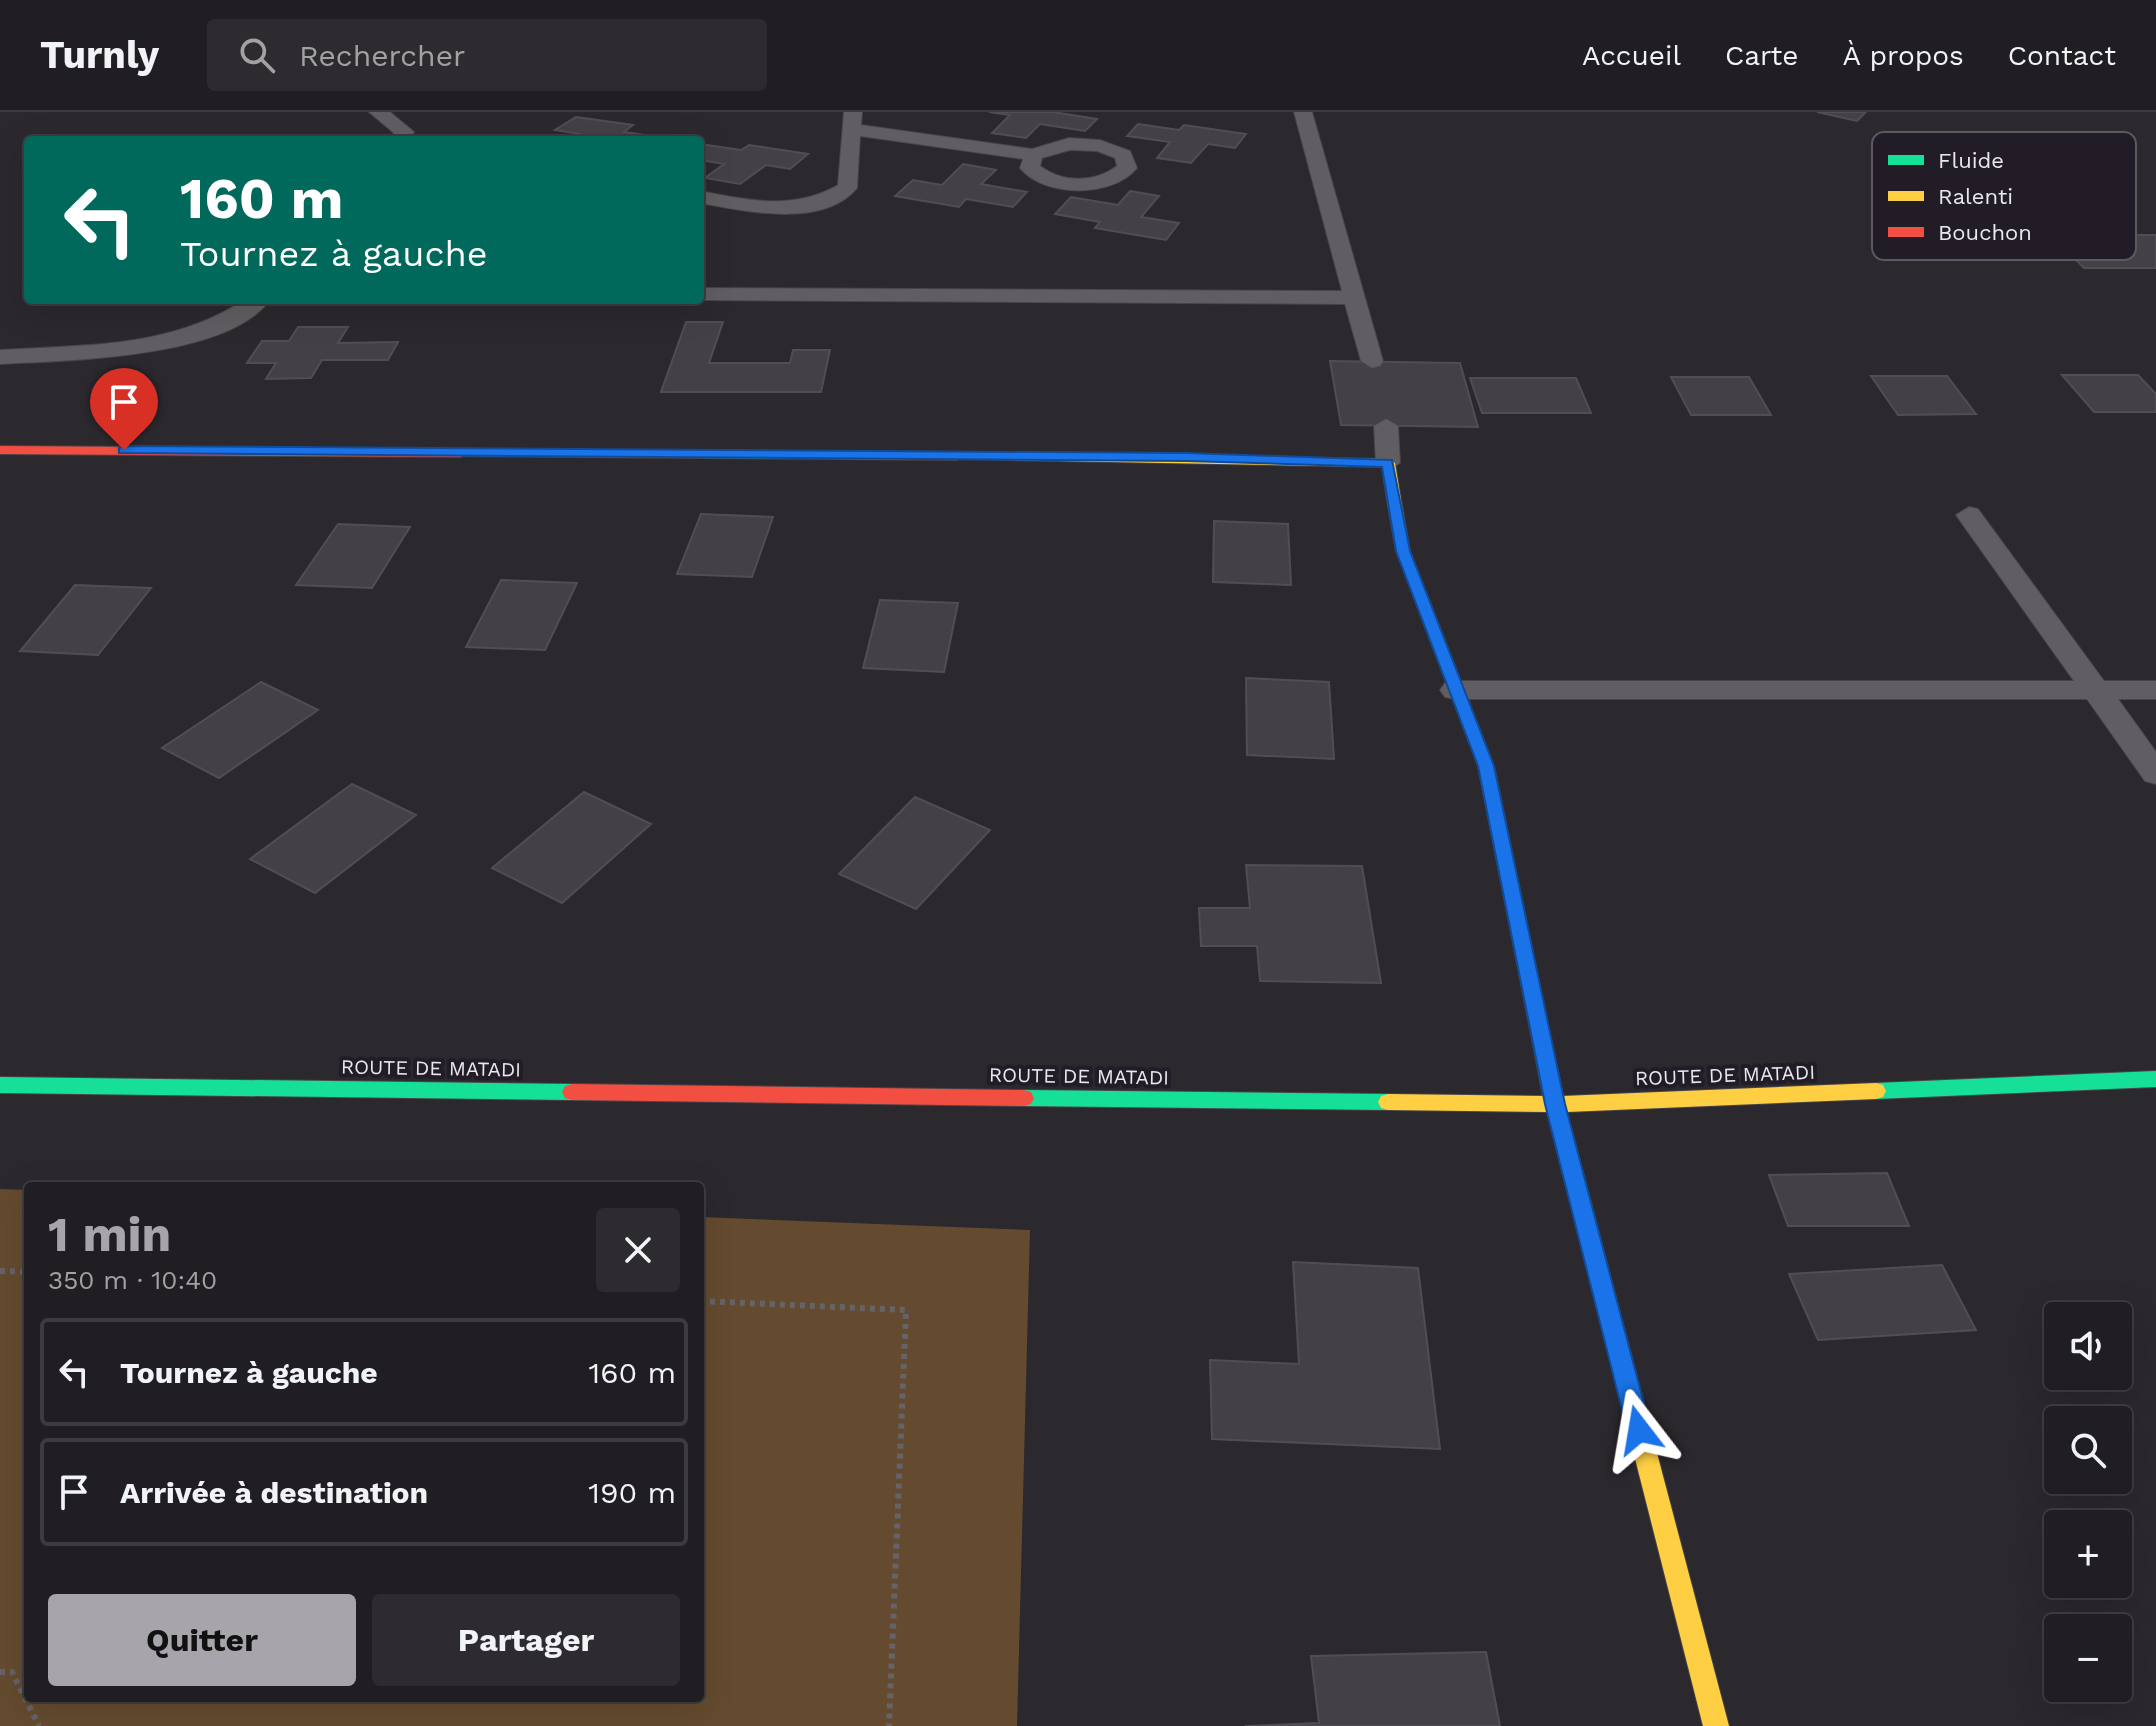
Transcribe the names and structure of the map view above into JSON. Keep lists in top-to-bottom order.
{
  "streets": {
    "street": ["ROUTE DE MATADI"]
  },
  "legend": ["Fluide", "Ralenti", "Bouchon"],
  "page": {
    "header": "Turnly",
    "search": "Rechercher",
    "nav": [
      "Accueil",
      "Carte",
      "À propos",
      "Contact"
    ],
    "turn": ["160 m", "Tournez à gauche"],
    "heading": ["1 min", "350 m · 10:40"],
    "map_buttons": ["+", "−"],
    "list": [
      {
        "name": "Tournez à gauche",
        "value": "160 m"
      },
      {
        "name": "Arrivée à destination",
        "value": "190 m"
      }
    ],
    "buttons": ["Quitter", "Partager"]
  }
}
